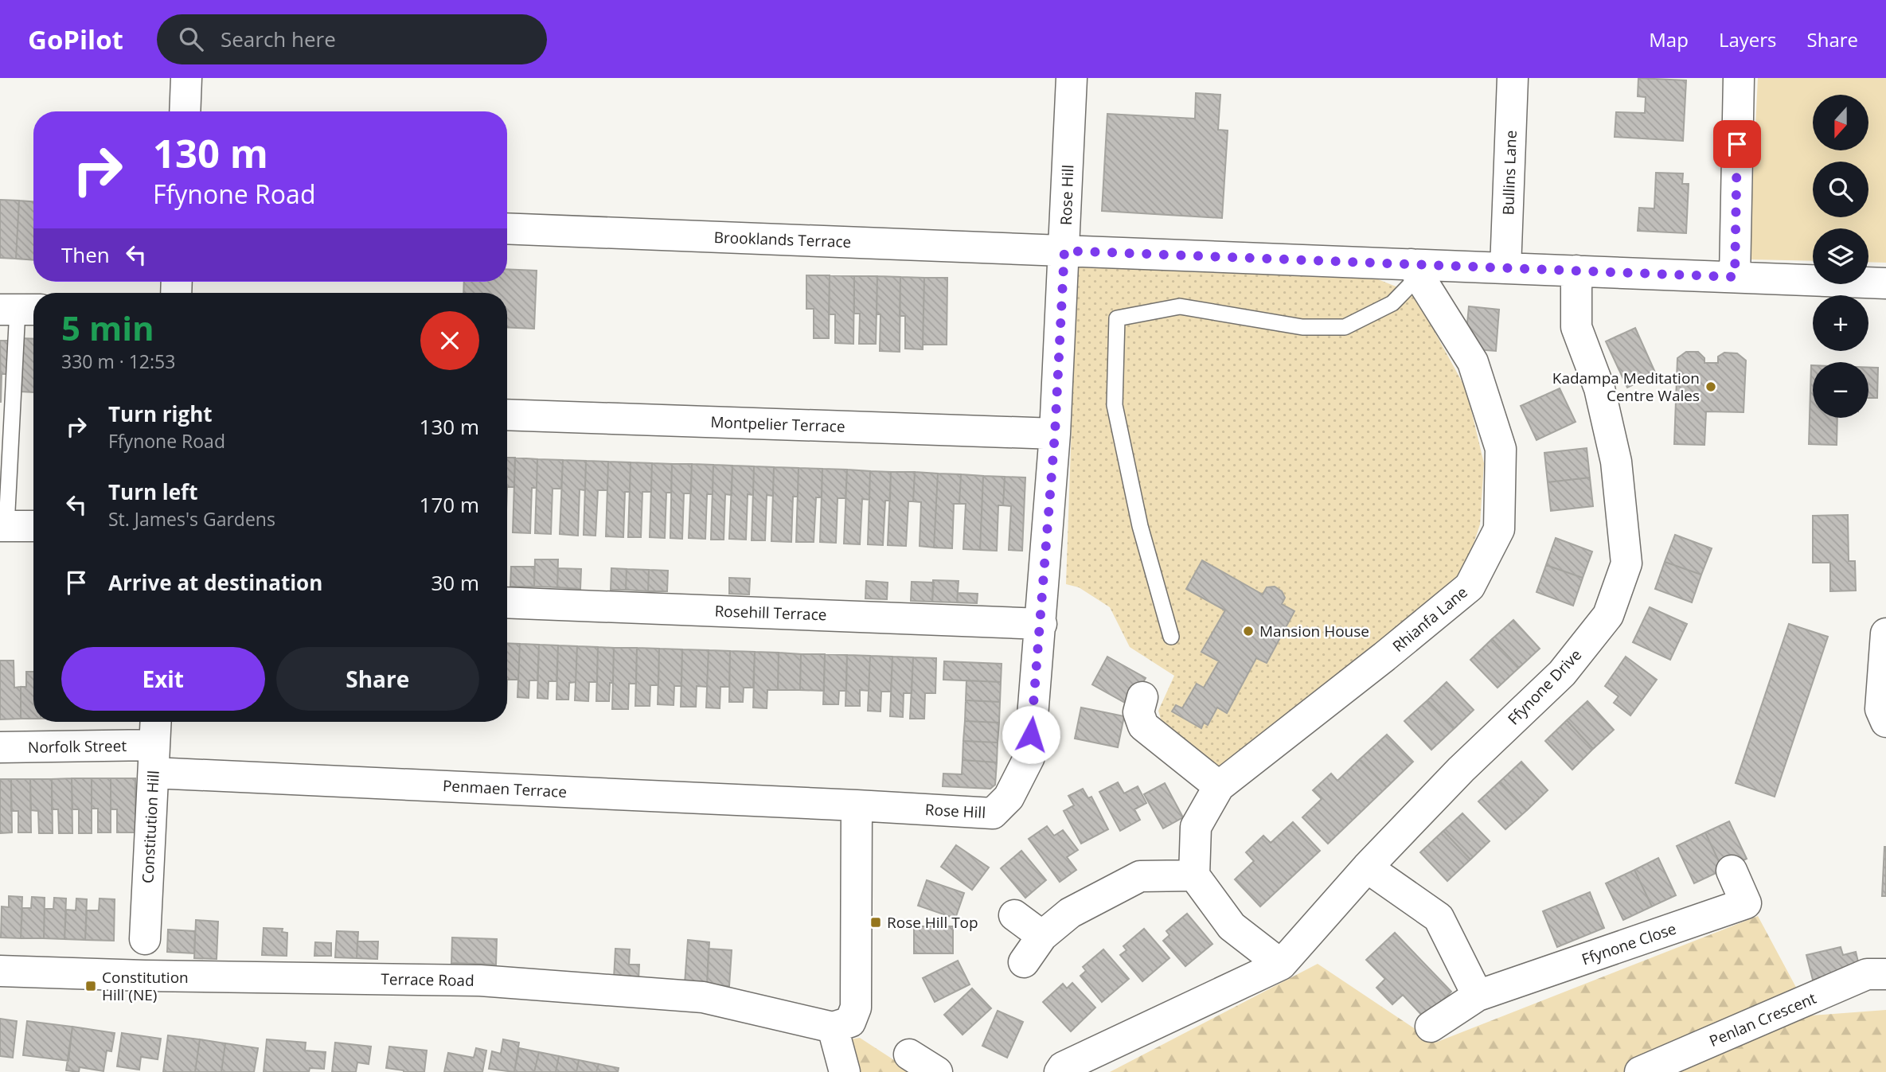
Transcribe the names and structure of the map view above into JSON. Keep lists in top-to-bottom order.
{
  "streets": {
    "street": [
      "Bullins Lane",
      "Rose Hill",
      "Brooklands Terrace",
      "Montpelier Terrace",
      "Rosehill Terrace",
      "Rhianfa Lane",
      "Ffynone Drive",
      "Norfolk Street",
      "Penmaen Terrace",
      "Constitution Hill",
      "Ffynone Close",
      "Terrace Road",
      "Penlan Crescent"
    ]
  },
  "crossings": [
    ["Bullins Lane", "Brooklands Terrace"],
    ["Rose Hill", "Brooklands Terrace"],
    ["Rose Hill", "Montpelier Terrace"],
    ["Rose Hill", "Rosehill Terrace"],
    ["Rose Hill", "Penmaen Terrace"],
    ["Brooklands Terrace", "Rhianfa Lane"],
    ["Brooklands Terrace", "Ffynone Drive"],
    ["Norfolk Street", "Penmaen Terrace"],
    ["Norfolk Street", "Constitution Hill"],
    ["Penmaen Terrace", "Constitution Hill"]
  ],
  "places": {
    "other": ["Kadampa Meditation Centre Wales", "Mansion House"],
    "transit": ["Rose Hill Top", "Constitution Hill (NE)"]
  },
  "north": "bottom",
  "page": {
    "header": "GoPilot",
    "search": "Search here",
    "nav": ["Map", "Layers", "Share"],
    "map_buttons": ["+", "−"],
    "turn": ["130 m", "Ffynone Road"],
    "then": "Then",
    "heading": ["5 min", "330 m · 12:53"],
    "list": [
      {
        "name": "Turn right",
        "note": "Ffynone Road",
        "value": "130 m"
      },
      {
        "name": "Turn left",
        "note": "St. James's Gardens",
        "value": "170 m"
      },
      {
        "name": "Arrive at destination",
        "value": "30 m"
      }
    ],
    "buttons": ["Exit", "Share"]
  }
}
